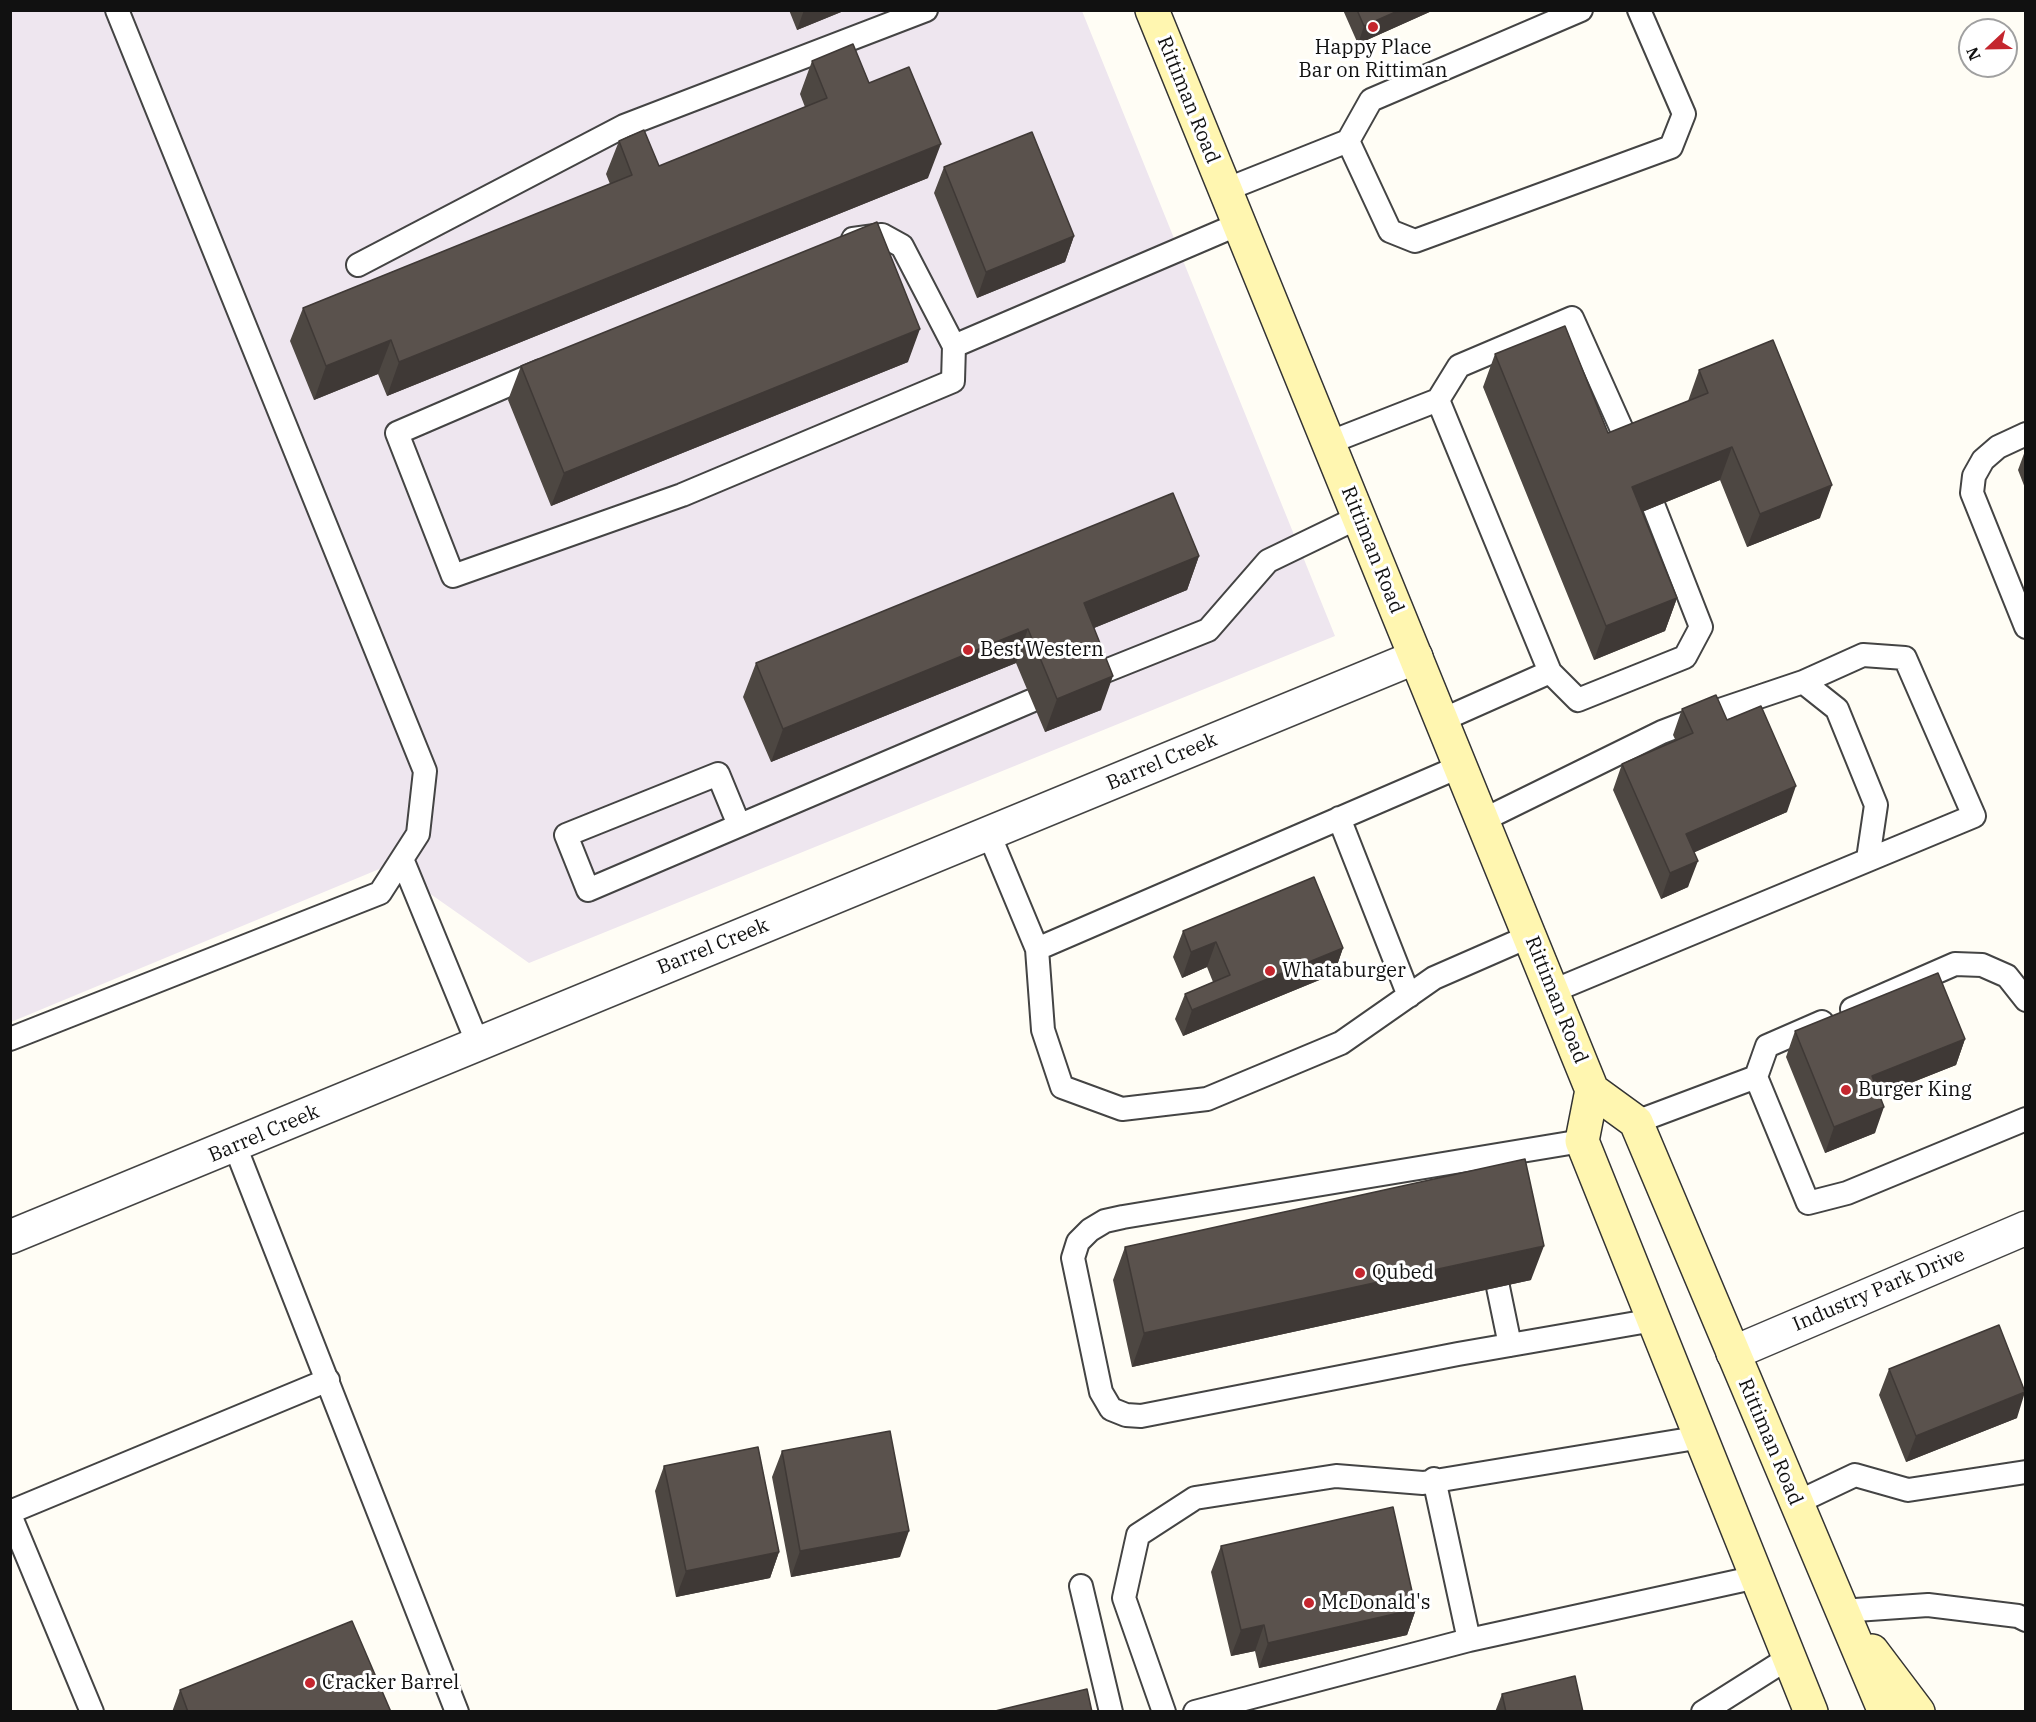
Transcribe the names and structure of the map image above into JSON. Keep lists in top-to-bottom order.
{
  "streets": {
    "main road": ["Rittiman Road"],
    "street": ["Barrel Creek", "Industry Park Drive"]
  },
  "crossings": [
    ["Rittiman Road", "Barrel Creek"],
    ["Rittiman Road", "Industry Park Drive"]
  ],
  "places": [
    "Happy Place Bar on Rittiman",
    "Best Western",
    "Whataburger",
    "Burger King",
    "Qubed",
    "McDonald's",
    "Cracker Barrel"
  ],
  "north": "left"
}
